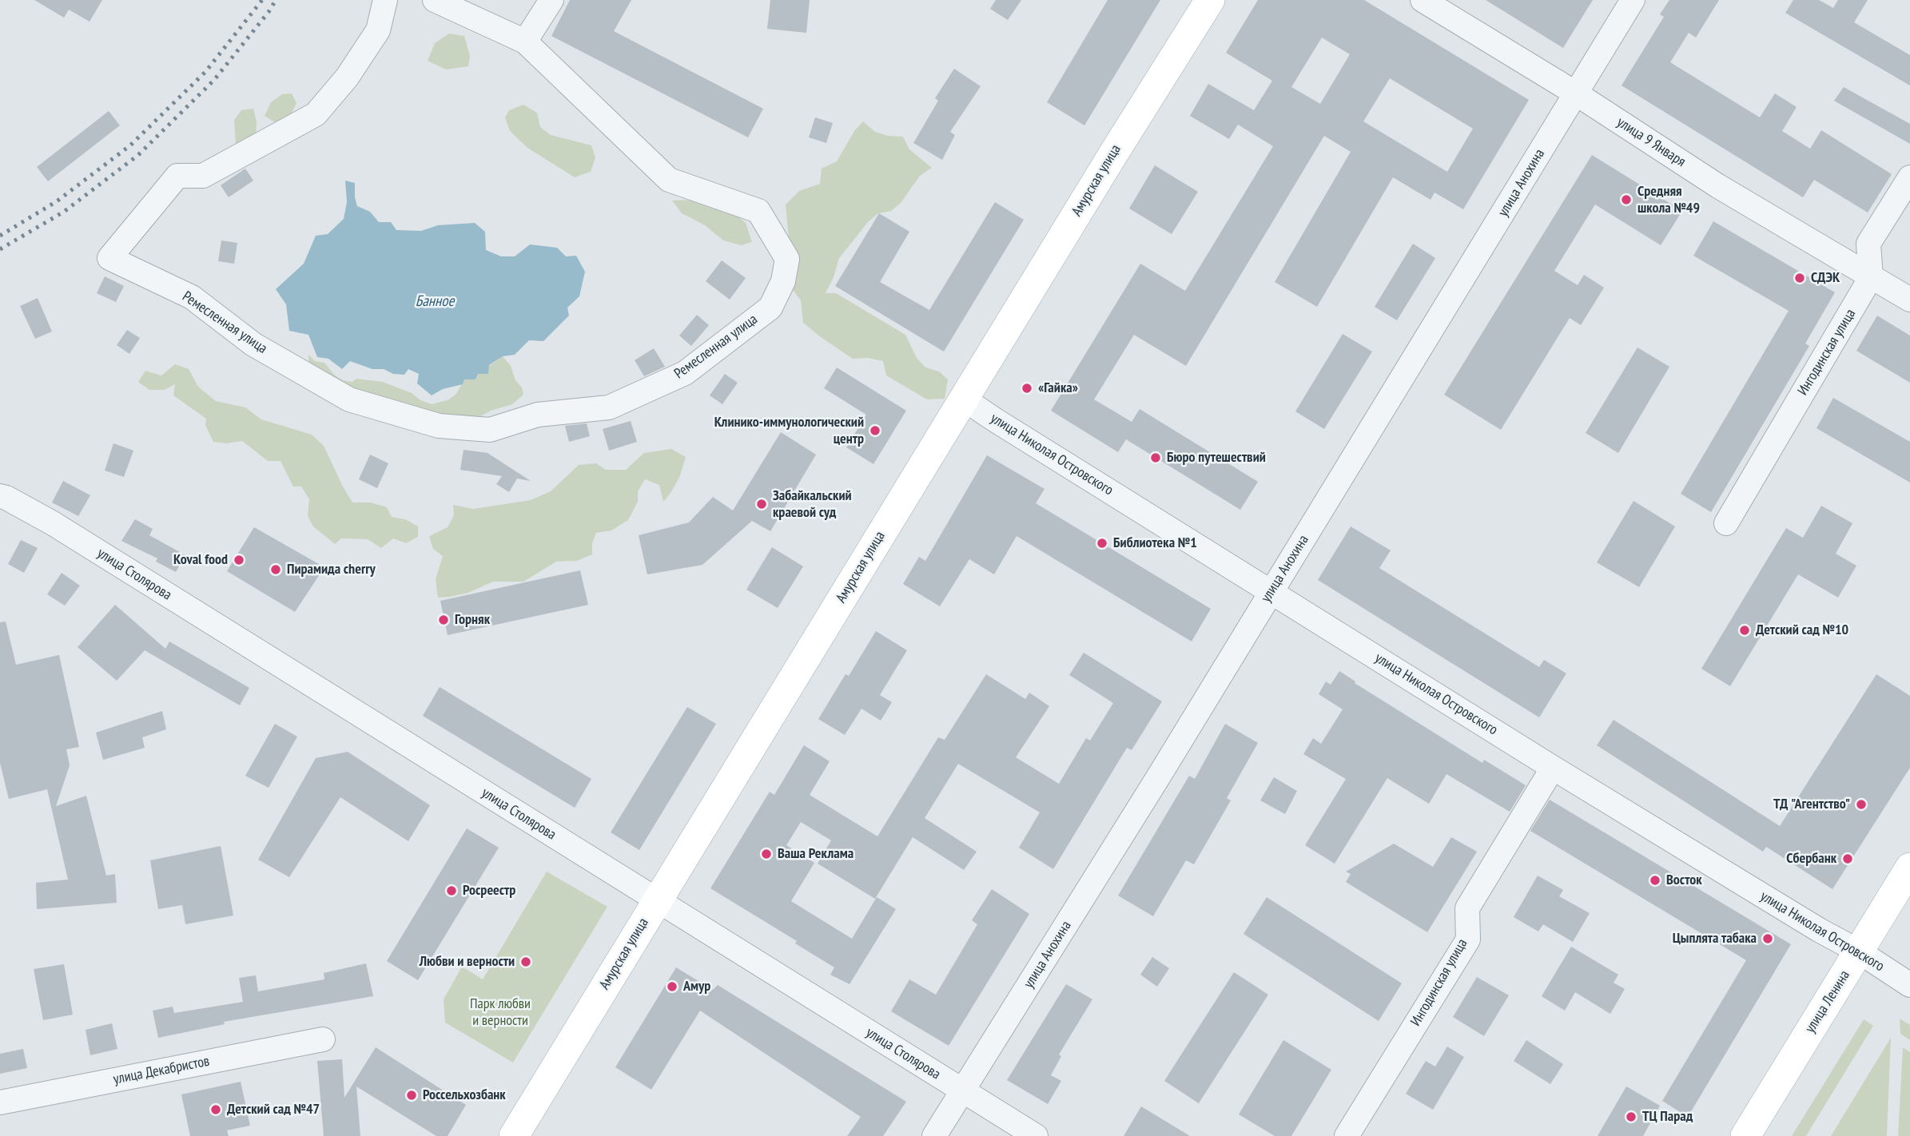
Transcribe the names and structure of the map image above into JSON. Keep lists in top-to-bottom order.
{
  "streets": {
    "main road": ["Амурская улица", "улица Ленина"],
    "street": [
      "улица 9 Января",
      "улица Анохина",
      "Ремесленная улица",
      "Ингодинская улица",
      "улица Николая Островского",
      "улица Столярова",
      "улица Декабристов"
    ]
  },
  "crossings": [
    ["улица 9 Января", "улица Анохина"],
    ["улица 9 Января", "Ингодинская улица"],
    ["Амурская улица", "улица Николая Островского"],
    ["Амурская улица", "улица Столярова"],
    ["улица Анохина", "улица Николая Островского"],
    ["улица Анохина", "улица Столярова"],
    ["Ингодинская улица", "улица Николая Островского"],
    ["улица Николая Островского", "улица Ленина"]
  ],
  "water": ["Банное"],
  "parks": ["Парк любви и верности"],
  "places": [
    "Средняя школа №49",
    "СДЭК",
    "«Гайка»",
    "Клинико-иммунологический центр",
    "Бюро путешествий",
    "Забайкальский краевой суд",
    "Библиотека №1",
    "Koval food",
    "Пирамида cherry",
    "Горняк",
    "Детский сад №10",
    "ТД \"Агентство\"",
    "Ваша Реклама",
    "Сбербанк",
    "Восток",
    "Росреестр",
    "Цыплята табака",
    "Любви и верности",
    "Амур",
    "Россельхозбанк",
    "Детский сад №47",
    "ТЦ Парад"
  ]
}
